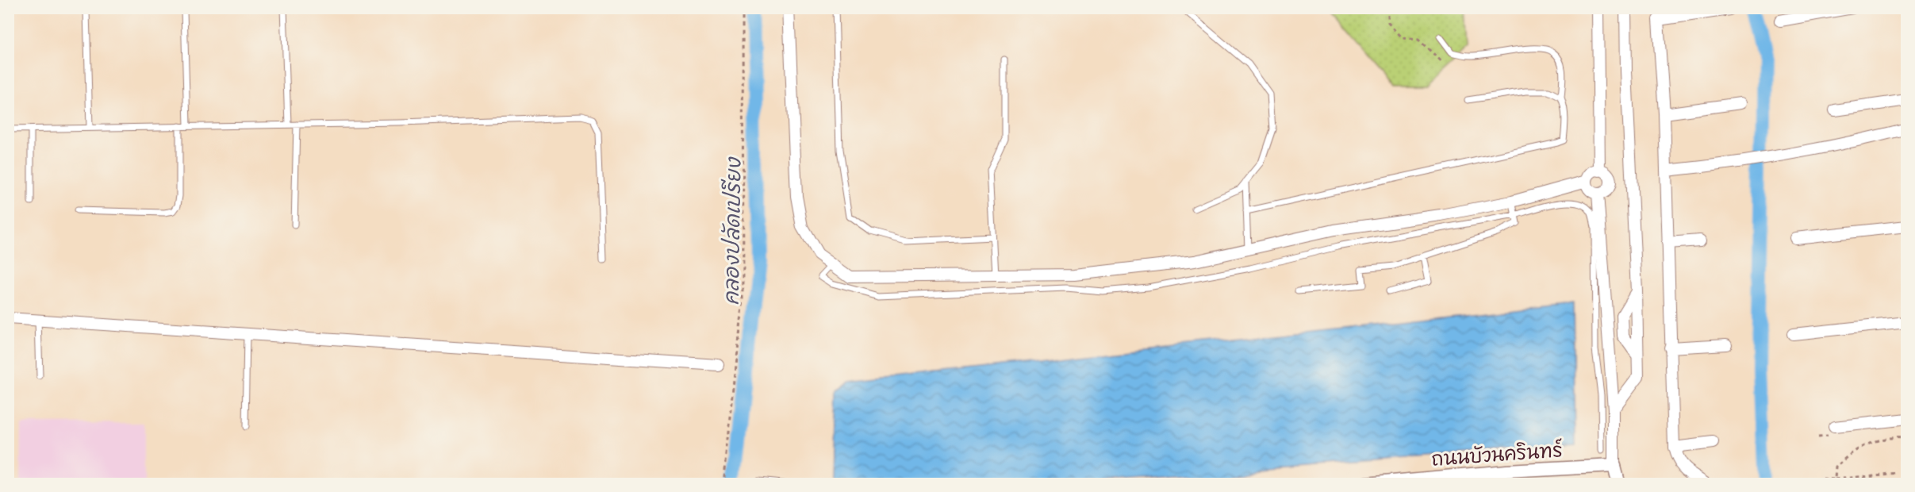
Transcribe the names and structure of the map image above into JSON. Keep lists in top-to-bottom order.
{
  "streets": {
    "street": ["ถนนบัวนครินทร์"]
  },
  "water": ["คลองปลัดเปรียง"]
}
